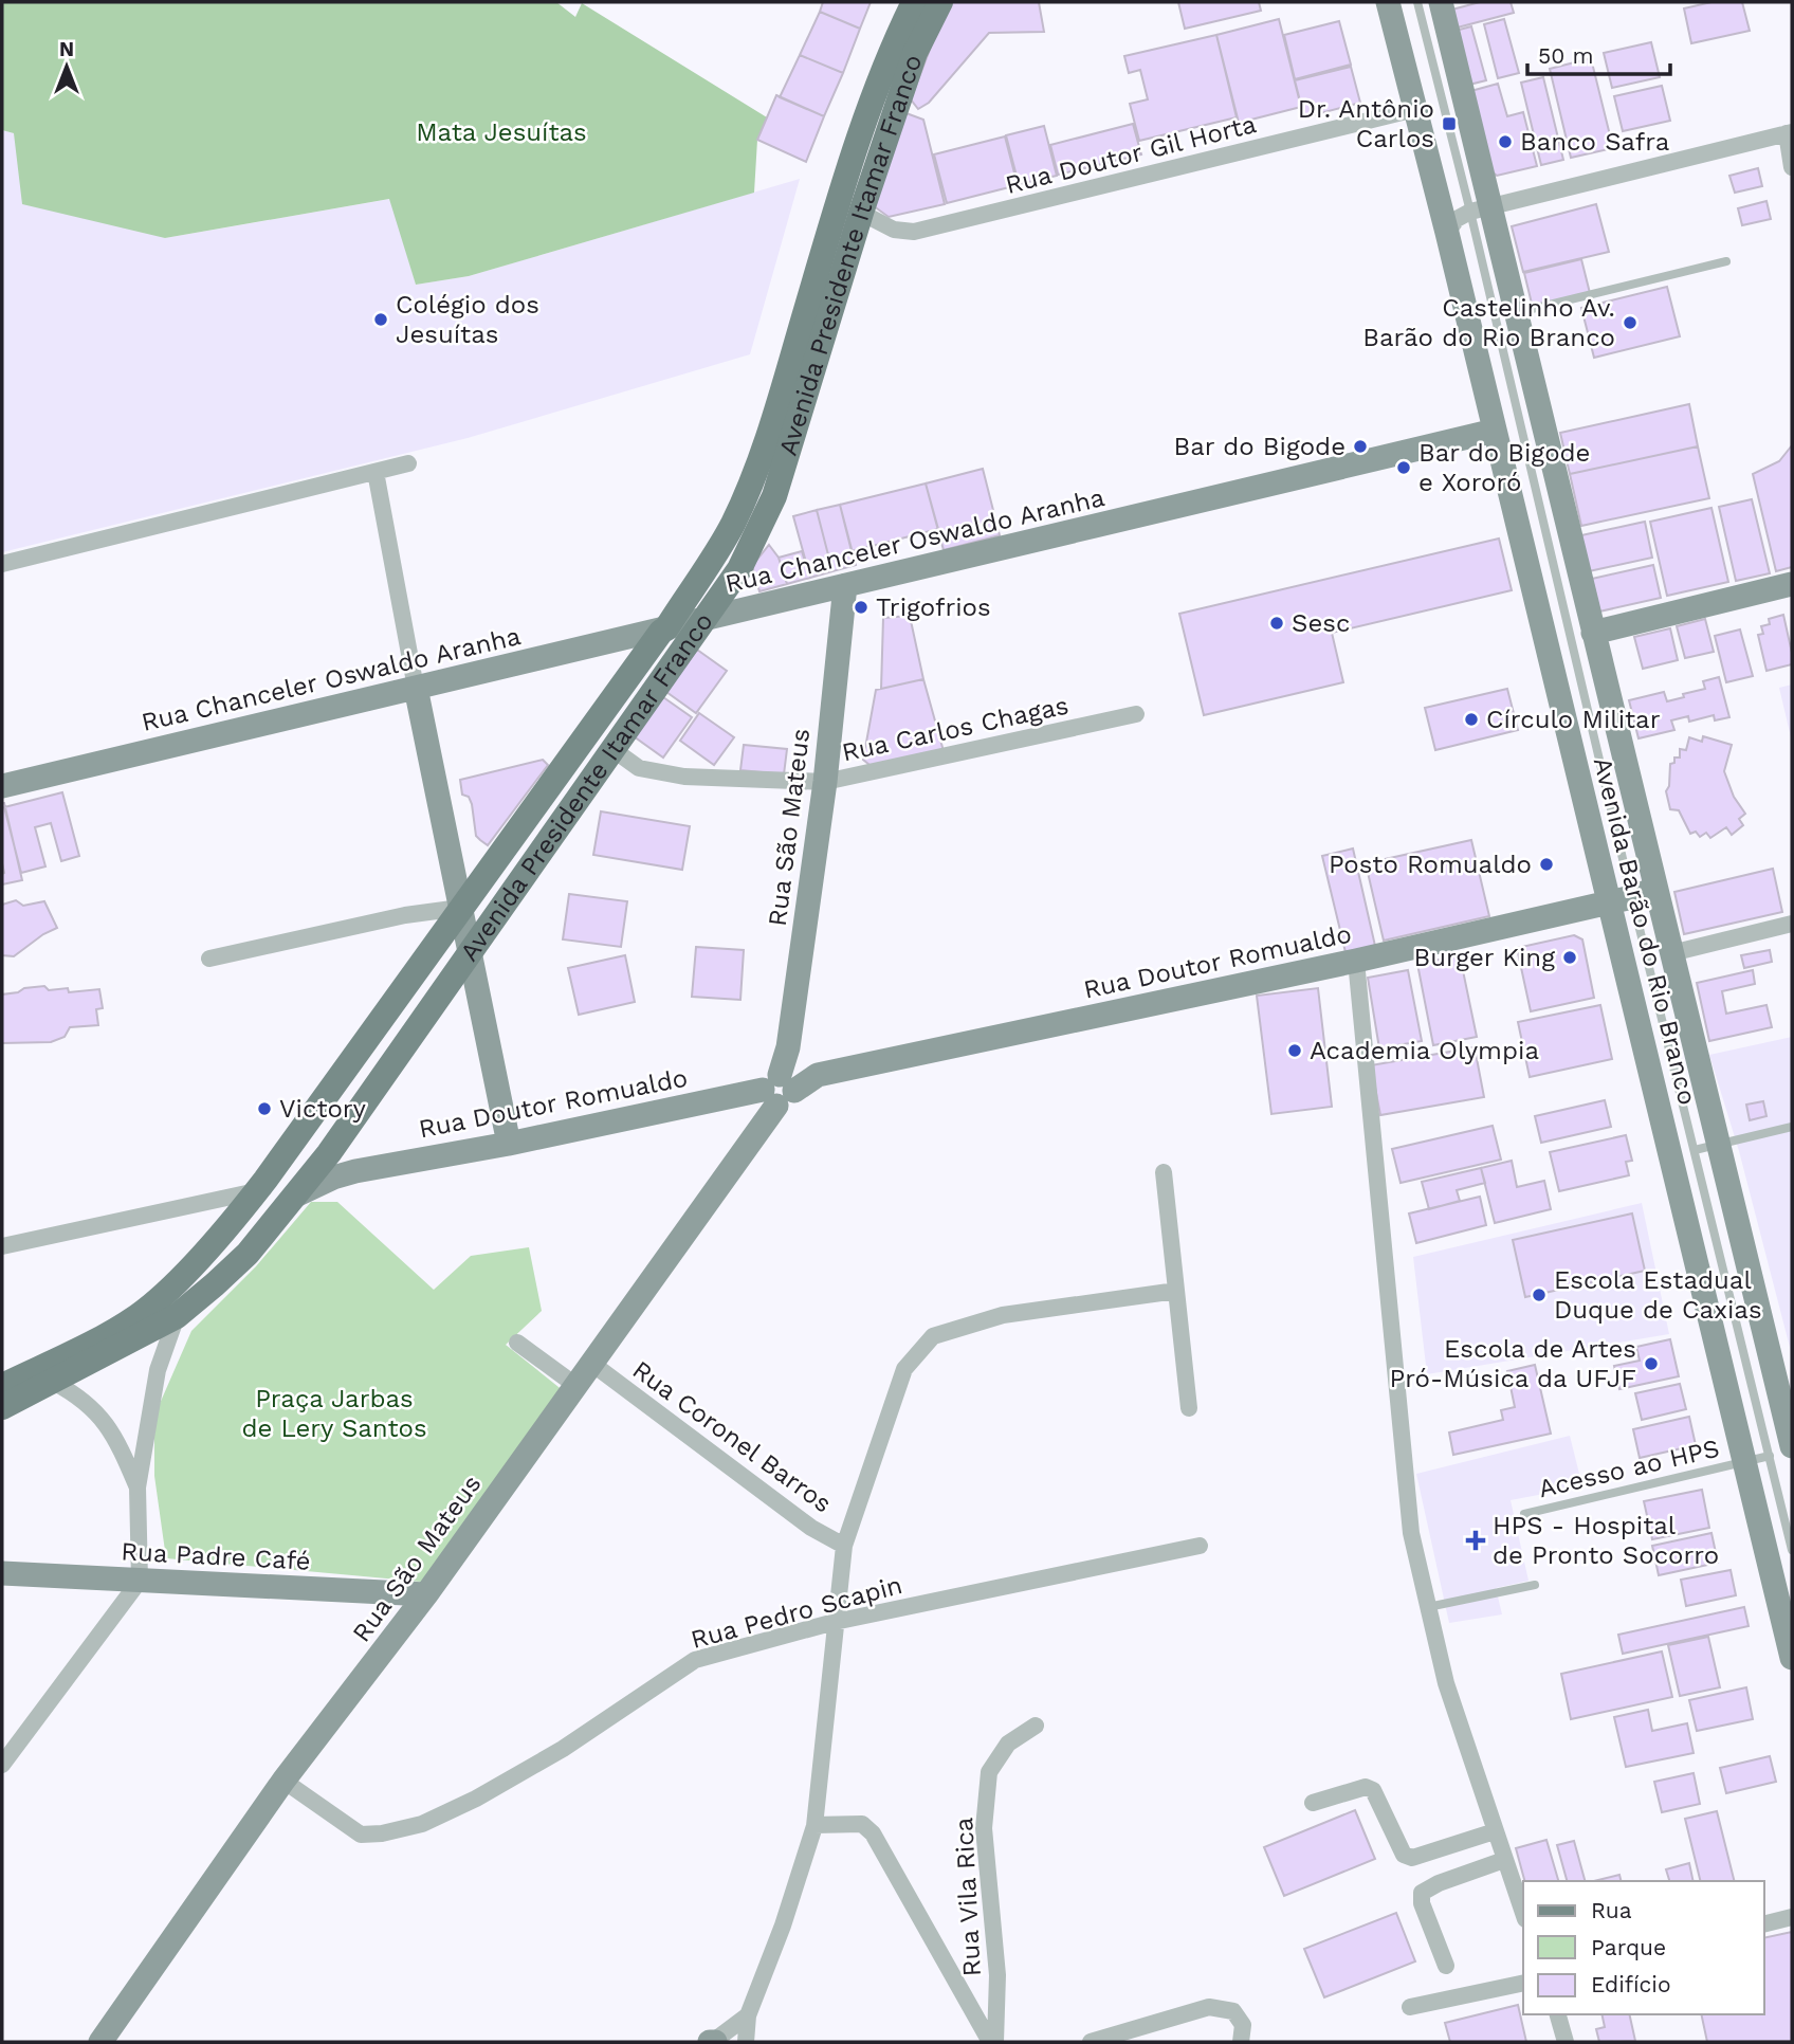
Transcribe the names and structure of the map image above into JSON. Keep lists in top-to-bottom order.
{
  "streets": {
    "main road": [
      "Avenida Presidente Itamar Franco",
      "Rua Chanceler Oswaldo Aranha",
      "Rua São Mateus",
      "Avenida Barão do Rio Branco",
      "Rua Doutor Romualdo",
      "Rua Padre Café"
    ],
    "street": [
      "Rua Doutor Gil Horta",
      "Rua Carlos Chagas",
      "Rua Coronel Barros",
      "Rua Pedro Scapin",
      "Rua Vila Rica"
    ],
    "lane": ["Acesso ao HPS"]
  },
  "crossings": [
    ["Rua Doutor Gil Horta", "Avenida Presidente Itamar Franco"],
    ["Rua Doutor Gil Horta", "Avenida Barão do Rio Branco"],
    ["Avenida Presidente Itamar Franco", "Rua Chanceler Oswaldo Aranha"],
    ["Avenida Presidente Itamar Franco", "Rua Carlos Chagas"],
    ["Avenida Presidente Itamar Franco", "Rua Doutor Romualdo"],
    ["Rua Chanceler Oswaldo Aranha", "Rua São Mateus"],
    ["Rua Chanceler Oswaldo Aranha", "Avenida Barão do Rio Branco"],
    ["Rua Carlos Chagas", "Rua São Mateus"],
    ["Rua São Mateus", "Rua Doutor Romualdo"],
    ["Rua São Mateus", "Rua Coronel Barros"],
    ["Rua São Mateus", "Rua Padre Café"],
    ["Rua São Mateus", "Rua Pedro Scapin"],
    ["Avenida Barão do Rio Branco", "Rua Doutor Romualdo"],
    ["Avenida Barão do Rio Branco", "Acesso ao HPS"]
  ],
  "parks": ["Mata Jesuítas", "Praça Jarbas de Lery Santos"],
  "places": {
    "transit": ["Dr. Antônio Carlos"],
    "other": [
      "Banco Safra",
      "Colégio dos Jesuítas",
      "Castelinho Av. Barão do Rio Branco",
      "Bar do Bigode",
      "Bar do Bigode e Xororó",
      "Trigofrios",
      "Sesc",
      "Círculo Militar",
      "Posto Romualdo",
      "Burger King",
      "Academia Olympia",
      "Victory",
      "Escola Estadual Duque de Caxias",
      "Escola de Artes Pró-Música da UFJF"
    ],
    "health": ["HPS - Hospital de Pronto Socorro"]
  },
  "legend": ["Rua", "Parque", "Edifício"],
  "scale_bar": "50 m",
  "north": "top"
}
